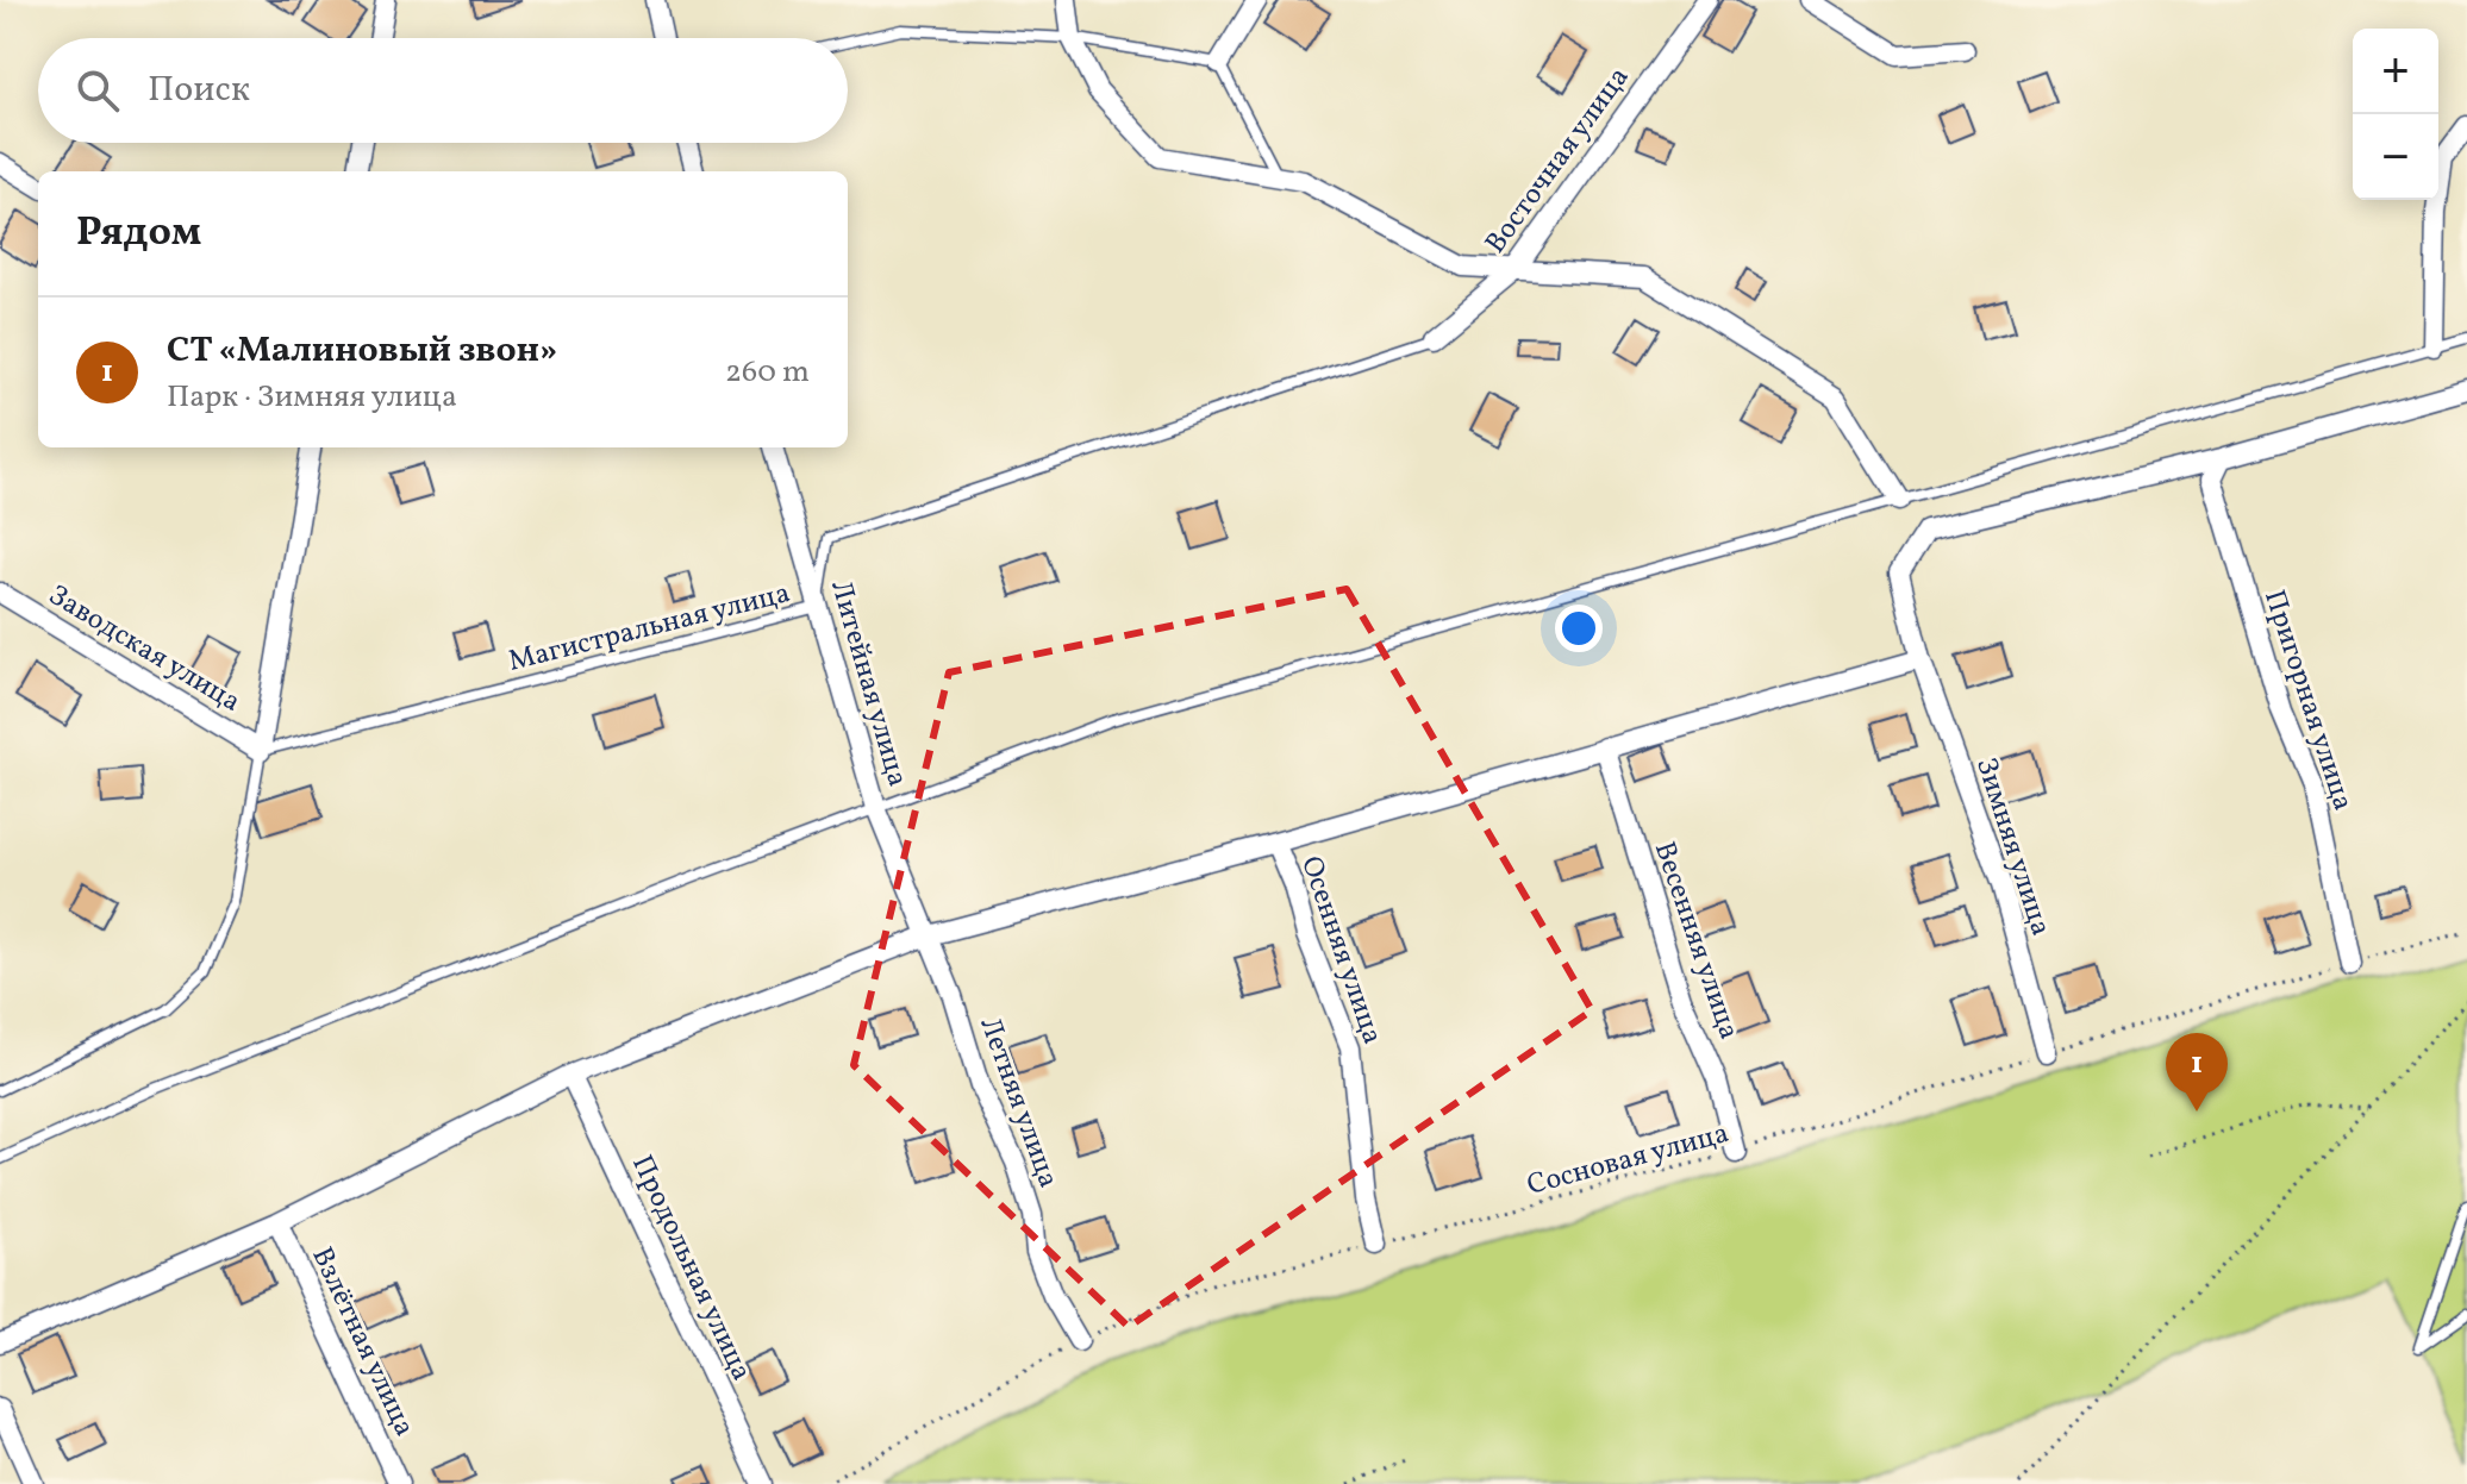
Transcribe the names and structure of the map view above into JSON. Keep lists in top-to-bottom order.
{
  "streets": {
    "street": [
      "Восточная улица",
      "Заводская улица",
      "Литейная улица",
      "Пригорная улица",
      "Зимняя улица",
      "Весенняя улица",
      "Осенняя улица",
      "Летняя улица",
      "Продольная улица",
      "Взлётная улица"
    ],
    "lane": ["Магистральная улица"],
    "path": ["Сосновая улица"]
  },
  "crossings": [
    ["Восточная улица", "Магистральная улица"],
    ["Магистральная улица", "Заводская улица"],
    ["Магистральная улица", "Литейная улица"],
    ["Литейная улица", "Летняя улица"],
    ["Пригорная улица", "Зимняя улица"],
    ["Пригорная улица", "Сосновая улица"],
    ["Зимняя улица", "Сосновая улица"],
    ["Весенняя улица", "Сосновая улица"],
    ["Осенняя улица", "Сосновая улица"],
    ["Летняя улица", "Сосновая улица"]
  ],
  "page": {
    "map_buttons": ["+", "−"],
    "search": "Поиск",
    "heading": "Рядом",
    "list": [
      {
        "mark": "1",
        "name": "СТ «Малиновый звон»",
        "note": "Парк · Зимняя улица",
        "value": "260 m"
      }
    ],
    "pins": "1"
  }
}
